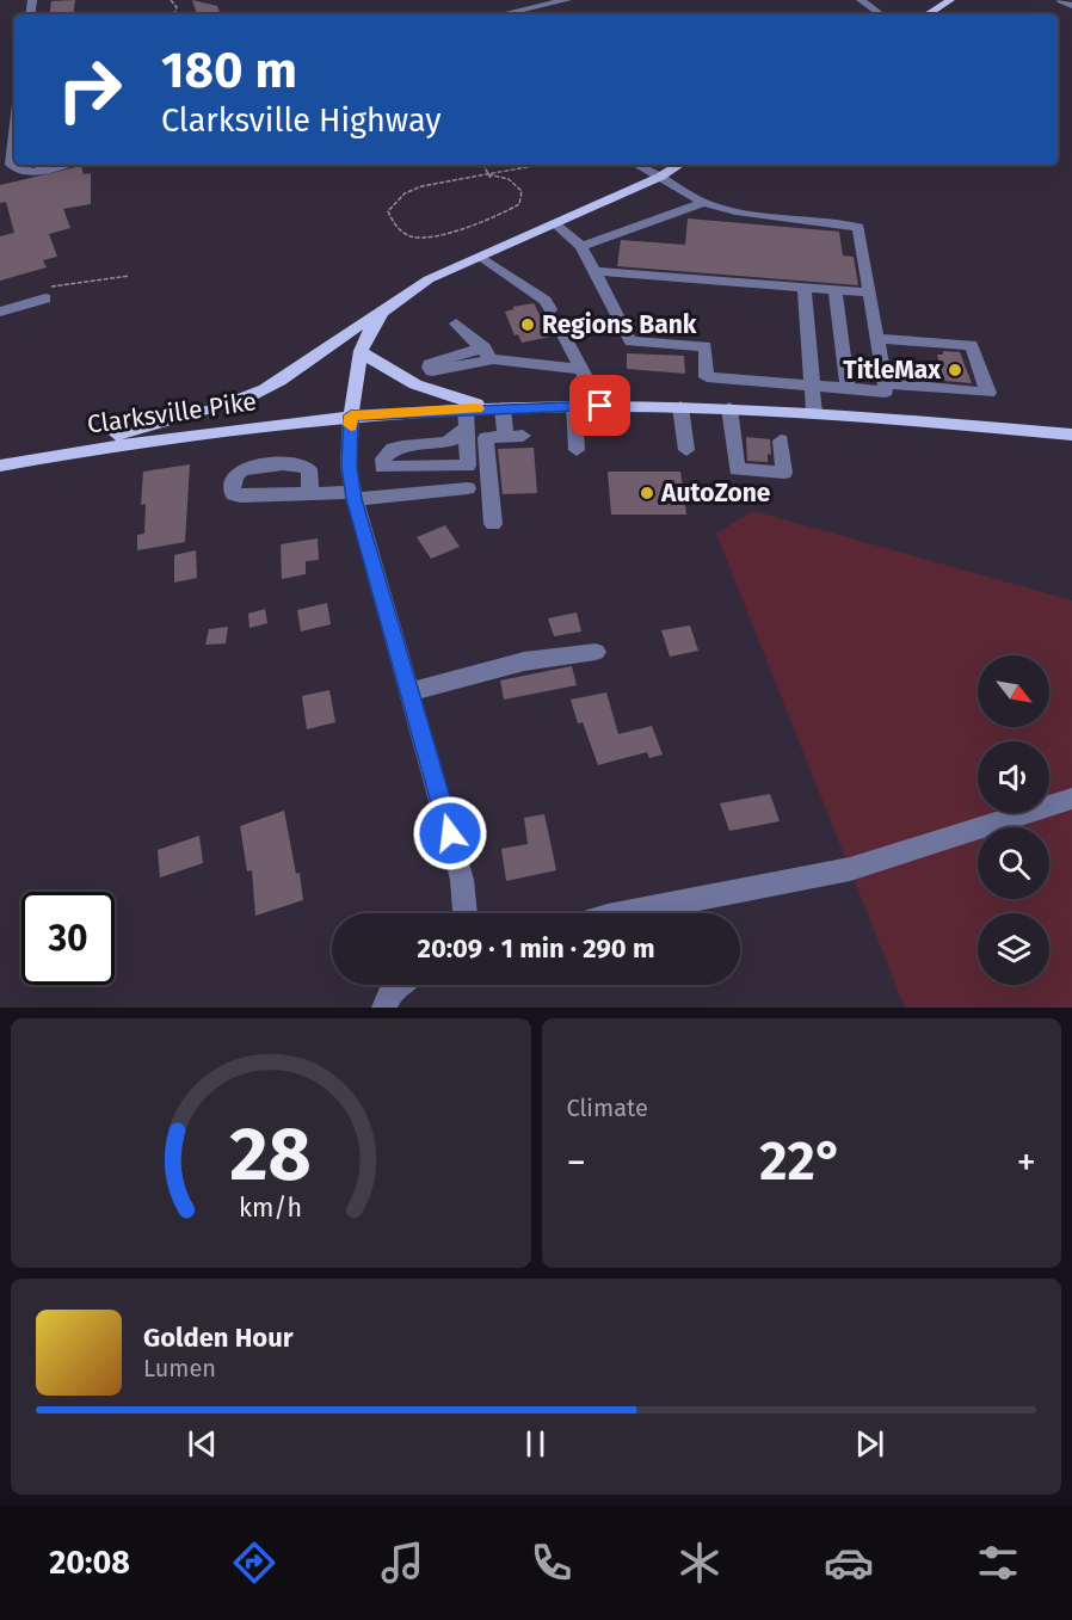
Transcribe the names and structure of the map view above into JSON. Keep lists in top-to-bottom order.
{
  "streets": {
    "main road": ["Clarksville Pike"]
  },
  "places": ["Regions Bank", "TitleMax", "AutoZone"],
  "north": "bottom right",
  "page": {
    "turn": ["180 m", "Clarksville Highway"],
    "limit": "30",
    "trip": "20:09 · 1 min · 290 m",
    "tile": "Climate",
    "heat": ["−", "22°", "+"],
    "song": ["Golden Hour", "Lumen"],
    "tabs": "20:08",
    "gauge": ["28", "km/h"]
  }
}
